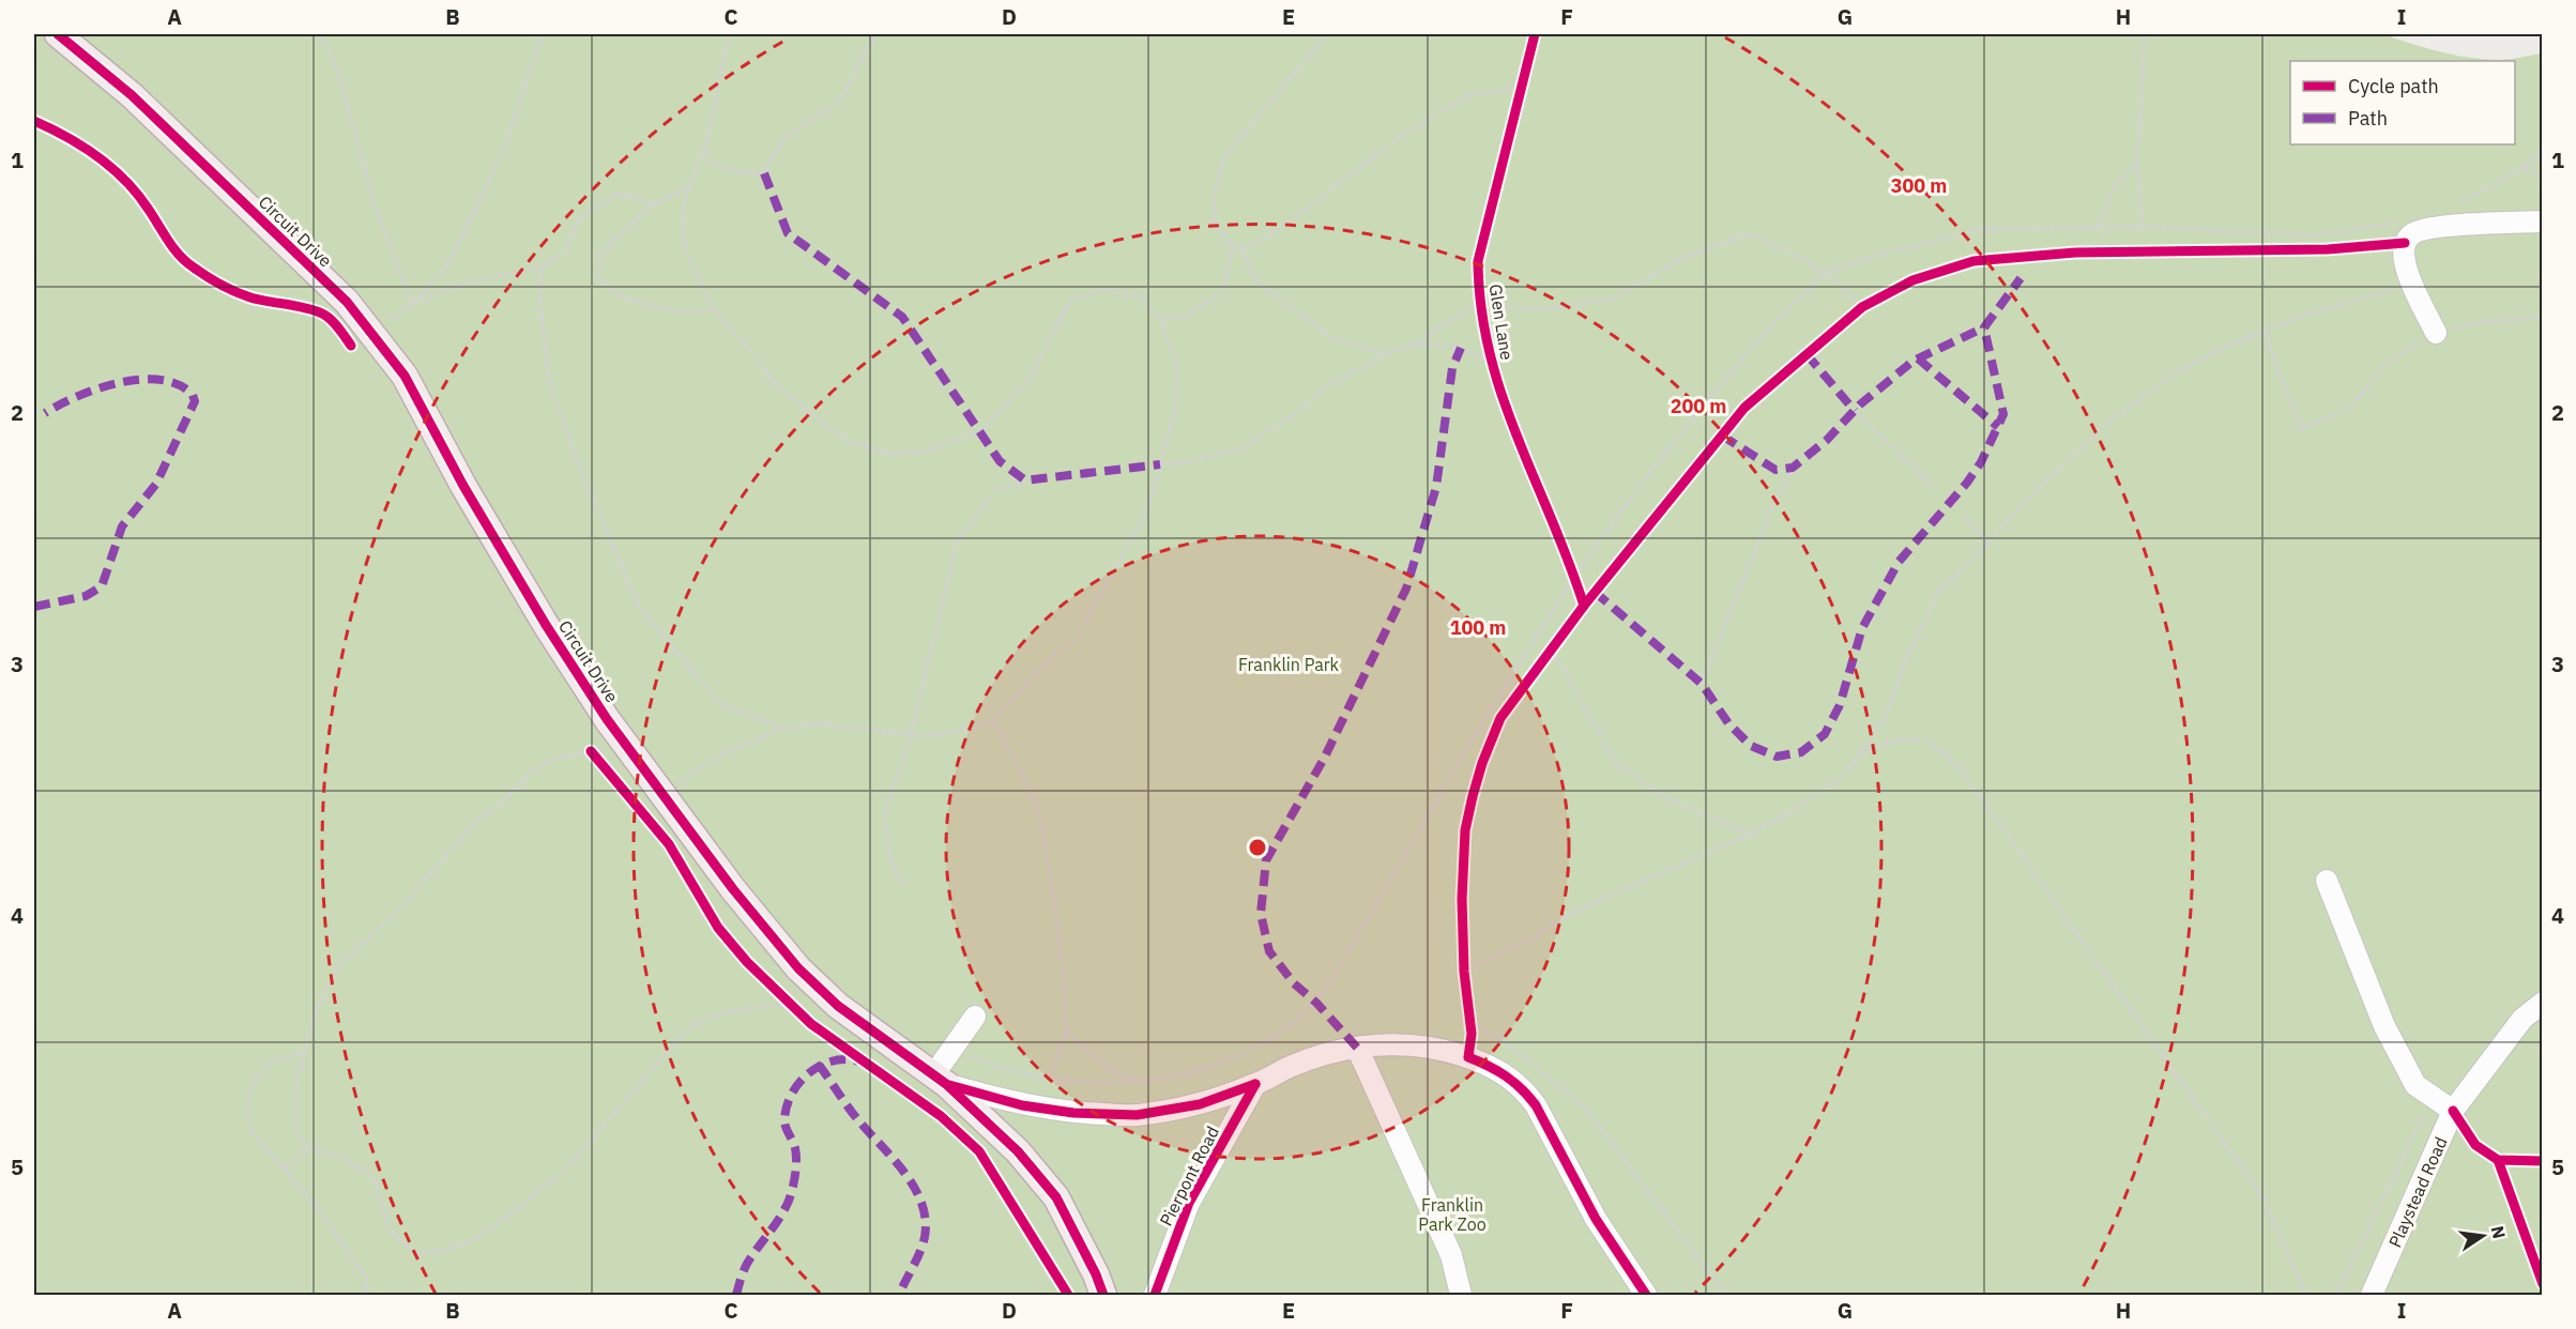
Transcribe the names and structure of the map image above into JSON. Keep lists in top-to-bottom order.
{
  "streets": {
    "main road": ["Circuit Drive"],
    "lane": ["Pierpont Road", "Playstead Road"],
    "cycle path": ["Glen Lane"]
  },
  "crossings": [
    ["Circuit Drive", "Pierpont Road"]
  ],
  "parks": ["Franklin Park", "Franklin Park Zoo"],
  "legend": ["Cycle path", "Path"],
  "north": "right",
  "grid": {
    "columns": [
      "A",
      "B",
      "C",
      "D",
      "E",
      "F",
      "G",
      "H",
      "I"
    ],
    "rows": [
      "1",
      "2",
      "3",
      "4",
      "5"
    ]
  },
  "rings": ["300 m", "200 m", "100 m"]
}
